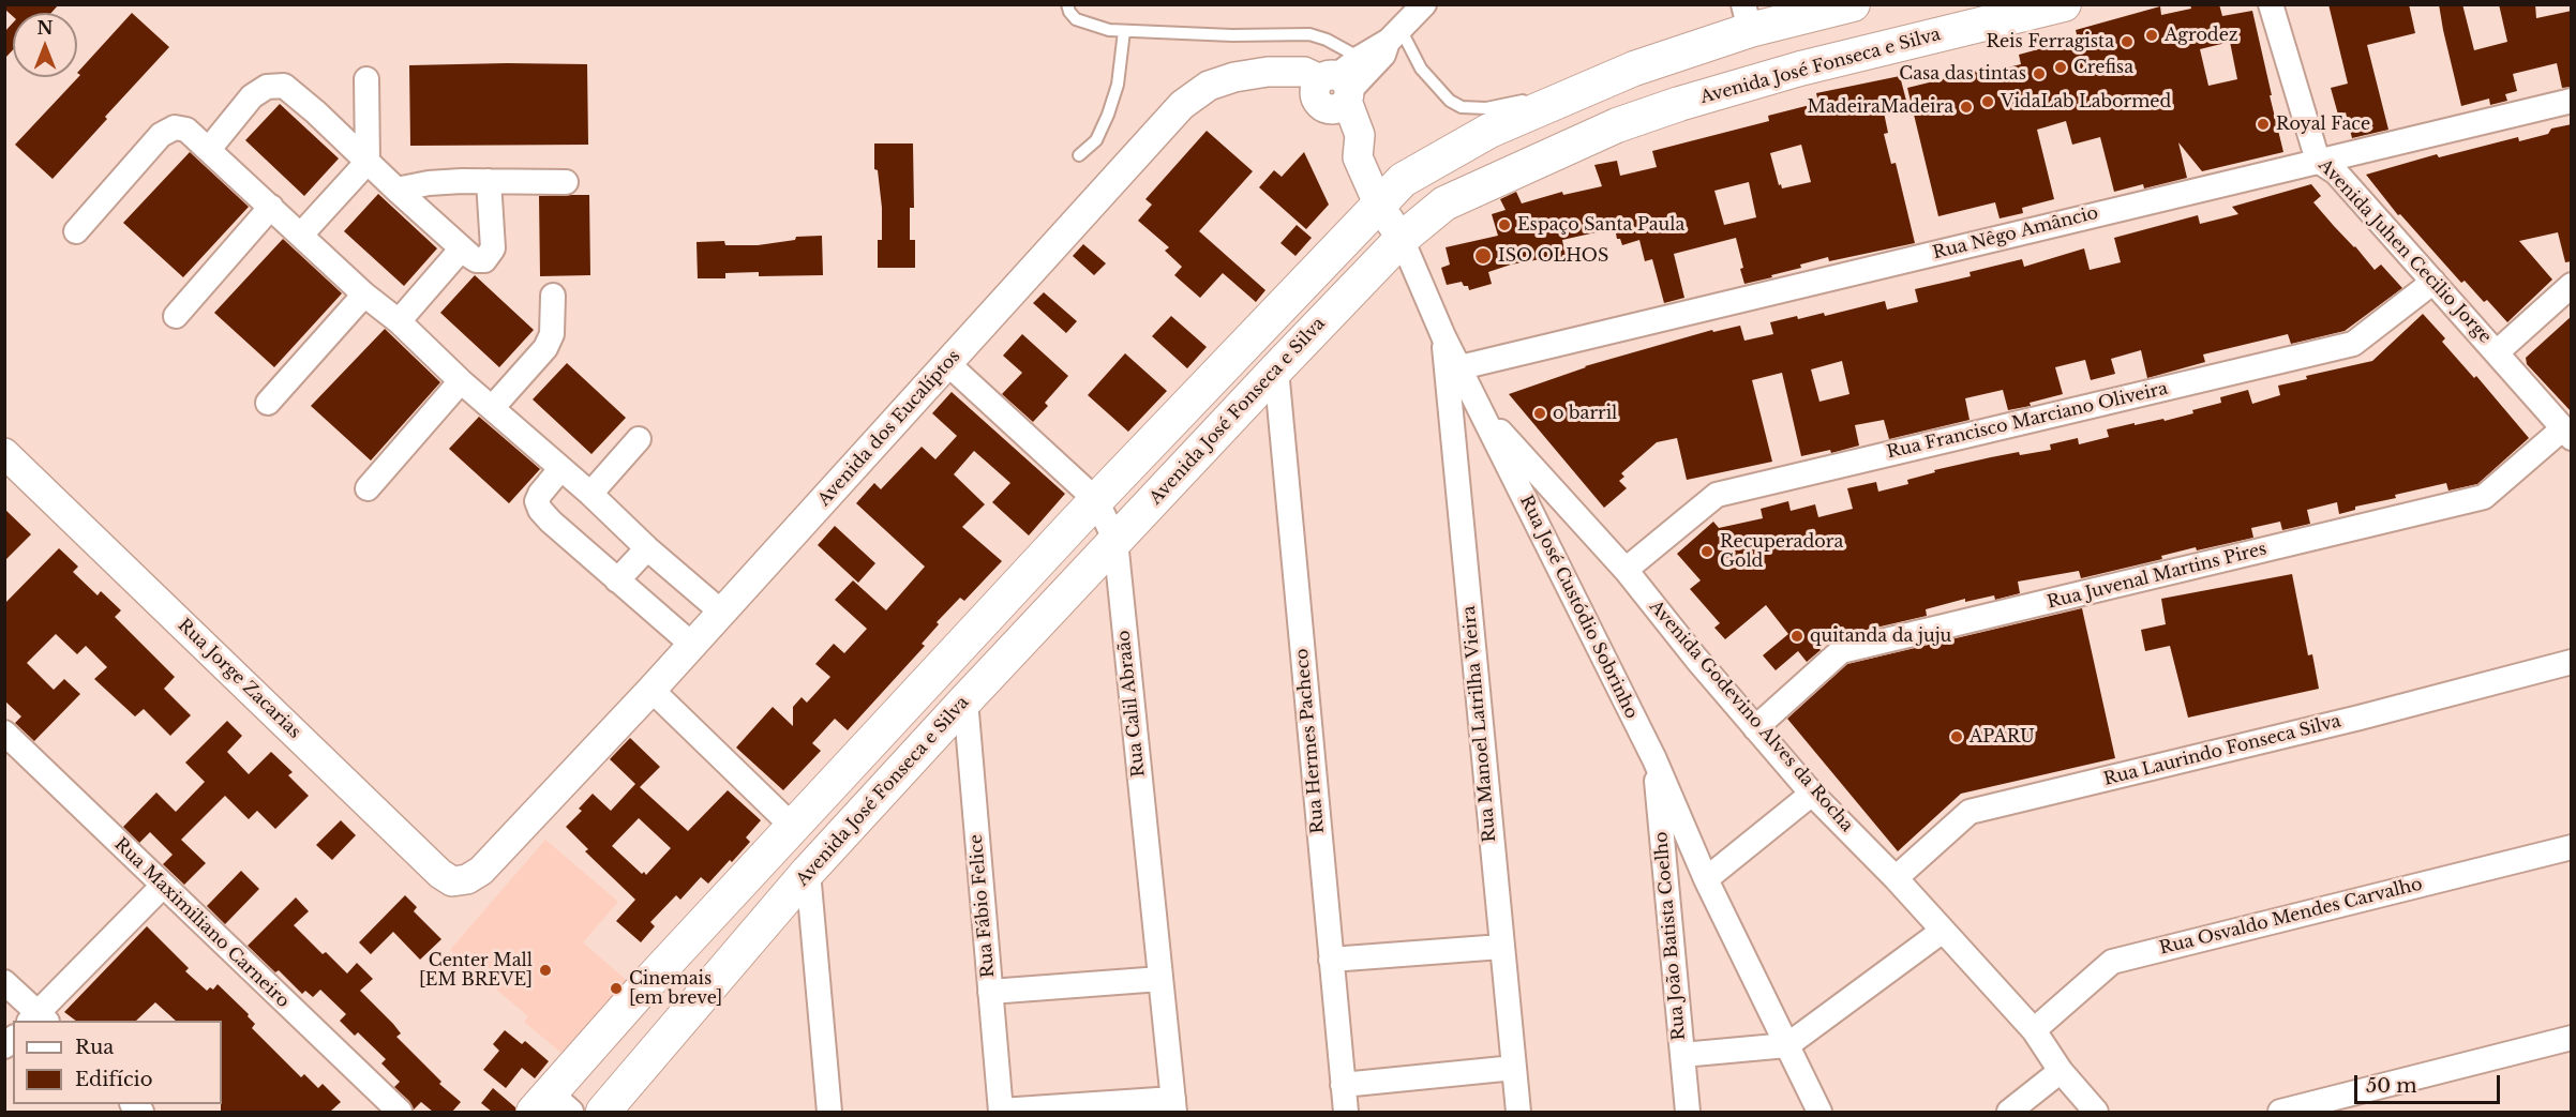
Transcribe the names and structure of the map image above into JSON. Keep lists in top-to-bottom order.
{
  "streets": {
    "main road": ["Avenida José Fonseca e Silva"],
    "street": [
      "Rua Nêgo Amâncio",
      "Avenida Juhen Cecilio Jorge",
      "Rua Francisco Marciano Oliveira",
      "Avenida dos Eucalíptos",
      "Rua Juvenal Martins Pires",
      "Rua José Custódio Sobrinho",
      "Rua Jorge Zacarias",
      "Rua Calil Abraão",
      "Avenida Godevino Alves da Rocha",
      "Rua Manoel Latrilha Vieira",
      "Rua Hermes Pacheco",
      "Rua Laurindo Fonseca Silva",
      "Rua Fábio Felice",
      "Rua Osvaldo Mendes Carvalho",
      "Rua Maximiliano Carneiro",
      "Rua João Batista Coelho"
    ]
  },
  "crossings": [
    ["Avenida José Fonseca e Silva", "Rua José Custódio Sobrinho"],
    ["Avenida José Fonseca e Silva", "Rua Calil Abraão"],
    ["Avenida José Fonseca e Silva", "Rua Hermes Pacheco"],
    ["Avenida José Fonseca e Silva", "Rua Fábio Felice"],
    ["Rua Nêgo Amâncio", "Avenida Juhen Cecilio Jorge"],
    ["Rua Nêgo Amâncio", "Rua José Custódio Sobrinho"],
    ["Avenida Juhen Cecilio Jorge", "Rua Francisco Marciano Oliveira"],
    ["Avenida Juhen Cecilio Jorge", "Rua Juvenal Martins Pires"],
    ["Rua Francisco Marciano Oliveira", "Avenida Godevino Alves da Rocha"],
    ["Avenida dos Eucalíptos", "Rua José Custódio Sobrinho"],
    ["Avenida dos Eucalíptos", "Rua Jorge Zacarias"],
    ["Avenida dos Eucalíptos", "Rua Calil Abraão"],
    ["Rua Juvenal Martins Pires", "Avenida Godevino Alves da Rocha"],
    ["Rua José Custódio Sobrinho", "Avenida Godevino Alves da Rocha"],
    ["Rua José Custódio Sobrinho", "Rua Manoel Latrilha Vieira"],
    ["Rua José Custódio Sobrinho", "Rua João Batista Coelho"],
    ["Avenida Godevino Alves da Rocha", "Rua Laurindo Fonseca Silva"],
    ["Avenida Godevino Alves da Rocha", "Rua Osvaldo Mendes Carvalho"]
  ],
  "places": [
    "Agrodez",
    "Reis Ferragista",
    "Crefisa",
    "Casa das tintas",
    "VidaLab Labormed",
    "MadeiraMadeira",
    "Royal Face",
    "Espaço Santa Paula",
    "ISO OLHOS",
    "o barril",
    "Recuperadora Gold",
    "quitanda da juju",
    "APARU",
    "Center Mall [EM BREVE]",
    "Cinemais [em breve]"
  ],
  "legend": ["Rua", "Edifício"],
  "scale_bar": "50 m",
  "north": "top"
}
